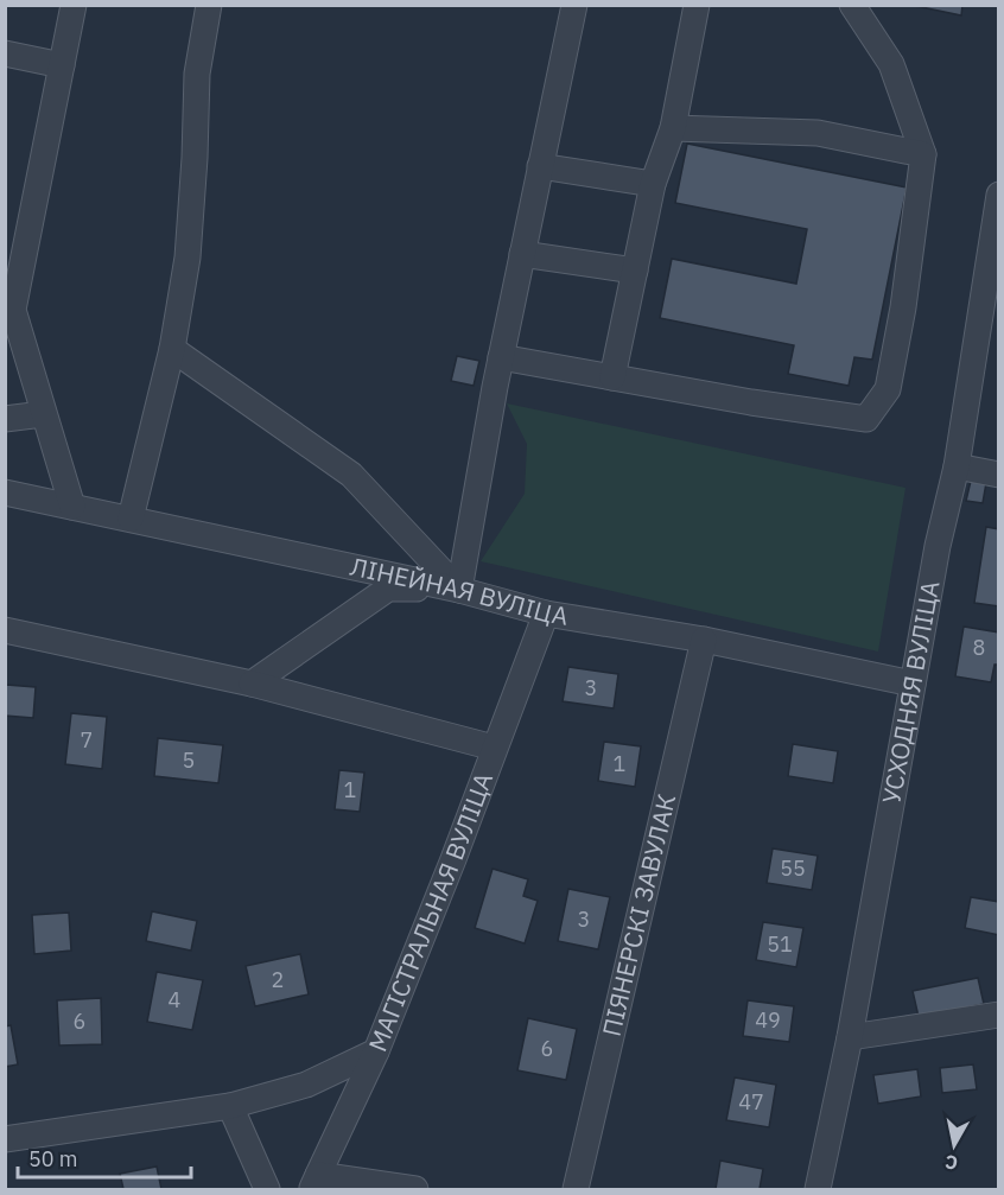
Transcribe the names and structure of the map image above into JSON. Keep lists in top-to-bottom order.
{
  "streets": {
    "street": [
      "ЛІНЕЙНАЯ ВУЛІЦА",
      "УСХОДНЯЯ ВУЛІЦА",
      "МАГІСТРАЛЬНАЯ ВУЛІЦА",
      "ПІЯНЕРСКІ ЗАВУЛАК"
    ]
  },
  "crossings": [
    ["ЛІНЕЙНАЯ ВУЛІЦА", "УСХОДНЯЯ ВУЛІЦА"],
    ["ЛІНЕЙНАЯ ВУЛІЦА", "МАГІСТРАЛЬНАЯ ВУЛІЦА"],
    ["ЛІНЕЙНАЯ ВУЛІЦА", "ПІЯНЕРСКІ ЗАВУЛАК"]
  ],
  "house_numbers": [
    "8",
    "3",
    "7",
    "5",
    "1",
    "1",
    "55",
    "3",
    "51",
    "2",
    "4",
    "49",
    "6",
    "6",
    "47"
  ],
  "scale_bar": "50 m",
  "north": "bottom"
}
